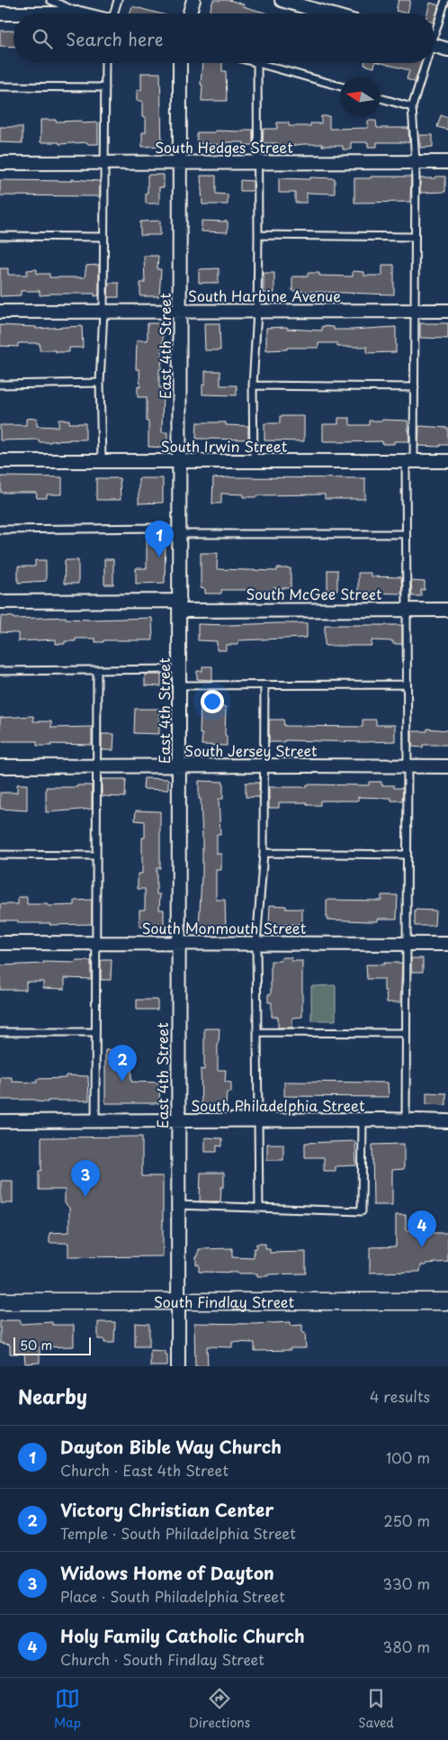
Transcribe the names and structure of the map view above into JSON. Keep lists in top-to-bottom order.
{
  "streets": {
    "street": [
      "South Hedges Street",
      "South Harbine Avenue",
      "East 4th Street",
      "South Irwin Street",
      "South McGee Street",
      "South Jersey Street",
      "South Monmouth Street",
      "South Philadelphia Street",
      "South Findlay Street"
    ]
  },
  "crossings": [
    ["South Hedges Street", "East 4th Street"],
    ["South Harbine Avenue", "East 4th Street"],
    ["East 4th Street", "South Irwin Street"],
    ["East 4th Street", "South McGee Street"],
    ["East 4th Street", "South Jersey Street"],
    ["East 4th Street", "South Monmouth Street"],
    ["East 4th Street", "South Philadelphia Street"],
    ["East 4th Street", "South Findlay Street"]
  ],
  "scale_bar": "50 m",
  "north": "left",
  "page": {
    "search": "Search here",
    "pins": [
      "1",
      "2",
      "3",
      "4"
    ],
    "scale": "50 m",
    "heading": ["Nearby", "4 results"],
    "list": [
      {
        "mark": "1",
        "name": "Dayton Bible Way Church",
        "note": "Church · East 4th Street",
        "value": "100 m"
      },
      {
        "mark": "2",
        "name": "Victory Christian Center",
        "note": "Temple · South Philadelphia Street",
        "value": "250 m"
      },
      {
        "mark": "3",
        "name": "Widows Home of Dayton",
        "note": "Place · South Philadelphia Street",
        "value": "330 m"
      },
      {
        "mark": "4",
        "name": "Holy Family Catholic Church",
        "note": "Church · South Findlay Street",
        "value": "380 m"
      }
    ],
    "nav": ["Map", "Directions", "Saved"]
  }
}
